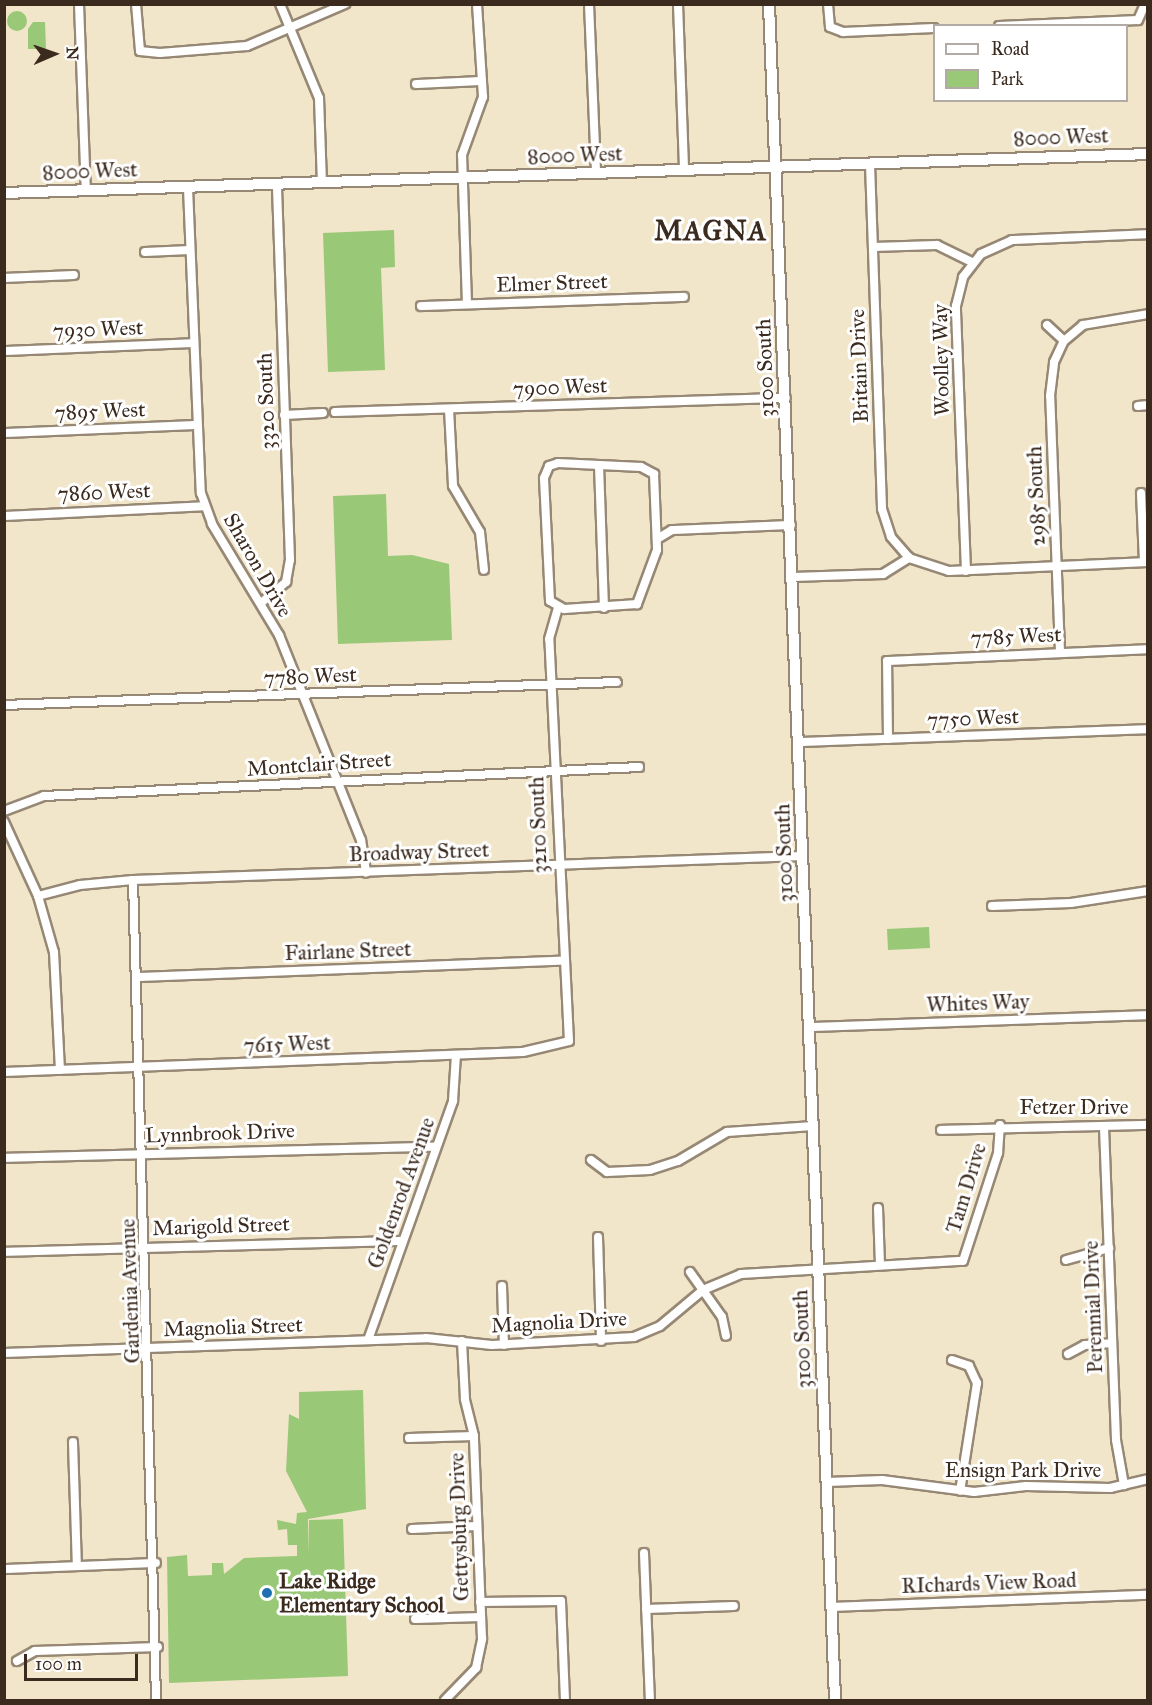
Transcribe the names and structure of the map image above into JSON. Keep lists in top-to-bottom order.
{
  "streets": {
    "street": [
      "8000 West",
      "Elmer Street",
      "7930 West",
      "Woolley Way",
      "Britain Drive",
      "3100 South",
      "7900 West",
      "3320 South",
      "7895 West",
      "7860 West",
      "2985 South",
      "Sharon Drive",
      "7785 West",
      "7780 West",
      "7750 West",
      "Montclair Street",
      "3210 South",
      "Broadway Street",
      "Fairlane Street",
      "Whites Way",
      "7615 West",
      "Fetzer Drive",
      "Lynnbrook Drive",
      "Tam Drive",
      "Goldenrod Avenue",
      "Marigold Street",
      "Gardenia Avenue",
      "Perennial Drive",
      "Magnolia Drive",
      "Magnolia Street",
      "Ensign Park Drive",
      "Gettysburg Drive",
      "RIchards View Road"
    ]
  },
  "crossings": [
    ["8000 West", "Britain Drive"],
    ["8000 West", "3100 South"],
    ["8000 West", "3320 South"],
    ["8000 West", "Sharon Drive"],
    ["7930 West", "Sharon Drive"],
    ["3100 South", "7900 West"],
    ["3100 South", "7750 West"],
    ["3100 South", "Broadway Street"],
    ["3100 South", "Whites Way"],
    ["3100 South", "Magnolia Drive"],
    ["3100 South", "Ensign Park Drive"],
    ["3100 South", "RIchards View Road"],
    ["3320 South", "Sharon Drive"],
    ["7895 West", "Sharon Drive"],
    ["7860 West", "Sharon Drive"],
    ["2985 South", "7785 West"],
    ["Sharon Drive", "7780 West"],
    ["Sharon Drive", "Montclair Street"],
    ["Sharon Drive", "Broadway Street"],
    ["7785 West", "7750 West"],
    ["7780 West", "3210 South"],
    ["Montclair Street", "3210 South"],
    ["3210 South", "Broadway Street"],
    ["3210 South", "Fairlane Street"],
    ["3210 South", "7615 West"],
    ["Broadway Street", "Gardenia Avenue"],
    ["Fairlane Street", "Gardenia Avenue"],
    ["7615 West", "Goldenrod Avenue"],
    ["7615 West", "Gardenia Avenue"],
    ["Fetzer Drive", "Tam Drive"],
    ["Fetzer Drive", "Perennial Drive"],
    ["Lynnbrook Drive", "Goldenrod Avenue"],
    ["Lynnbrook Drive", "Gardenia Avenue"],
    ["Tam Drive", "Magnolia Drive"],
    ["Goldenrod Avenue", "Marigold Street"],
    ["Goldenrod Avenue", "Magnolia Street"],
    ["Marigold Street", "Gardenia Avenue"],
    ["Gardenia Avenue", "Magnolia Street"],
    ["Perennial Drive", "Ensign Park Drive"],
    ["Magnolia Drive", "Magnolia Street"],
    ["Magnolia Drive", "Gettysburg Drive"],
    ["Magnolia Street", "Gettysburg Drive"]
  ],
  "districts": ["MAGNA"],
  "places": ["Lake Ridge Elementary School"],
  "legend": ["Road", "Park"],
  "scale_bar": "100 m",
  "north": "right"
}
